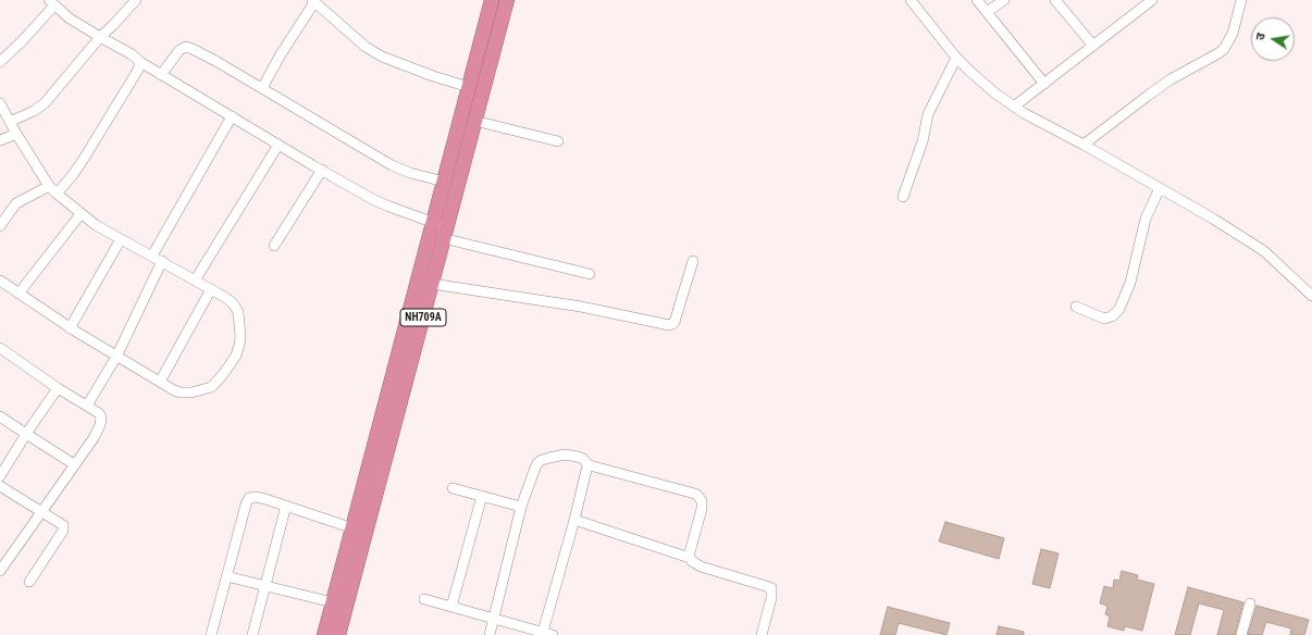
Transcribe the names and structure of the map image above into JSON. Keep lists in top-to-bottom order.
{
  "streets": {
    "highway": ["NH709A"]
  },
  "north": "left"
}
